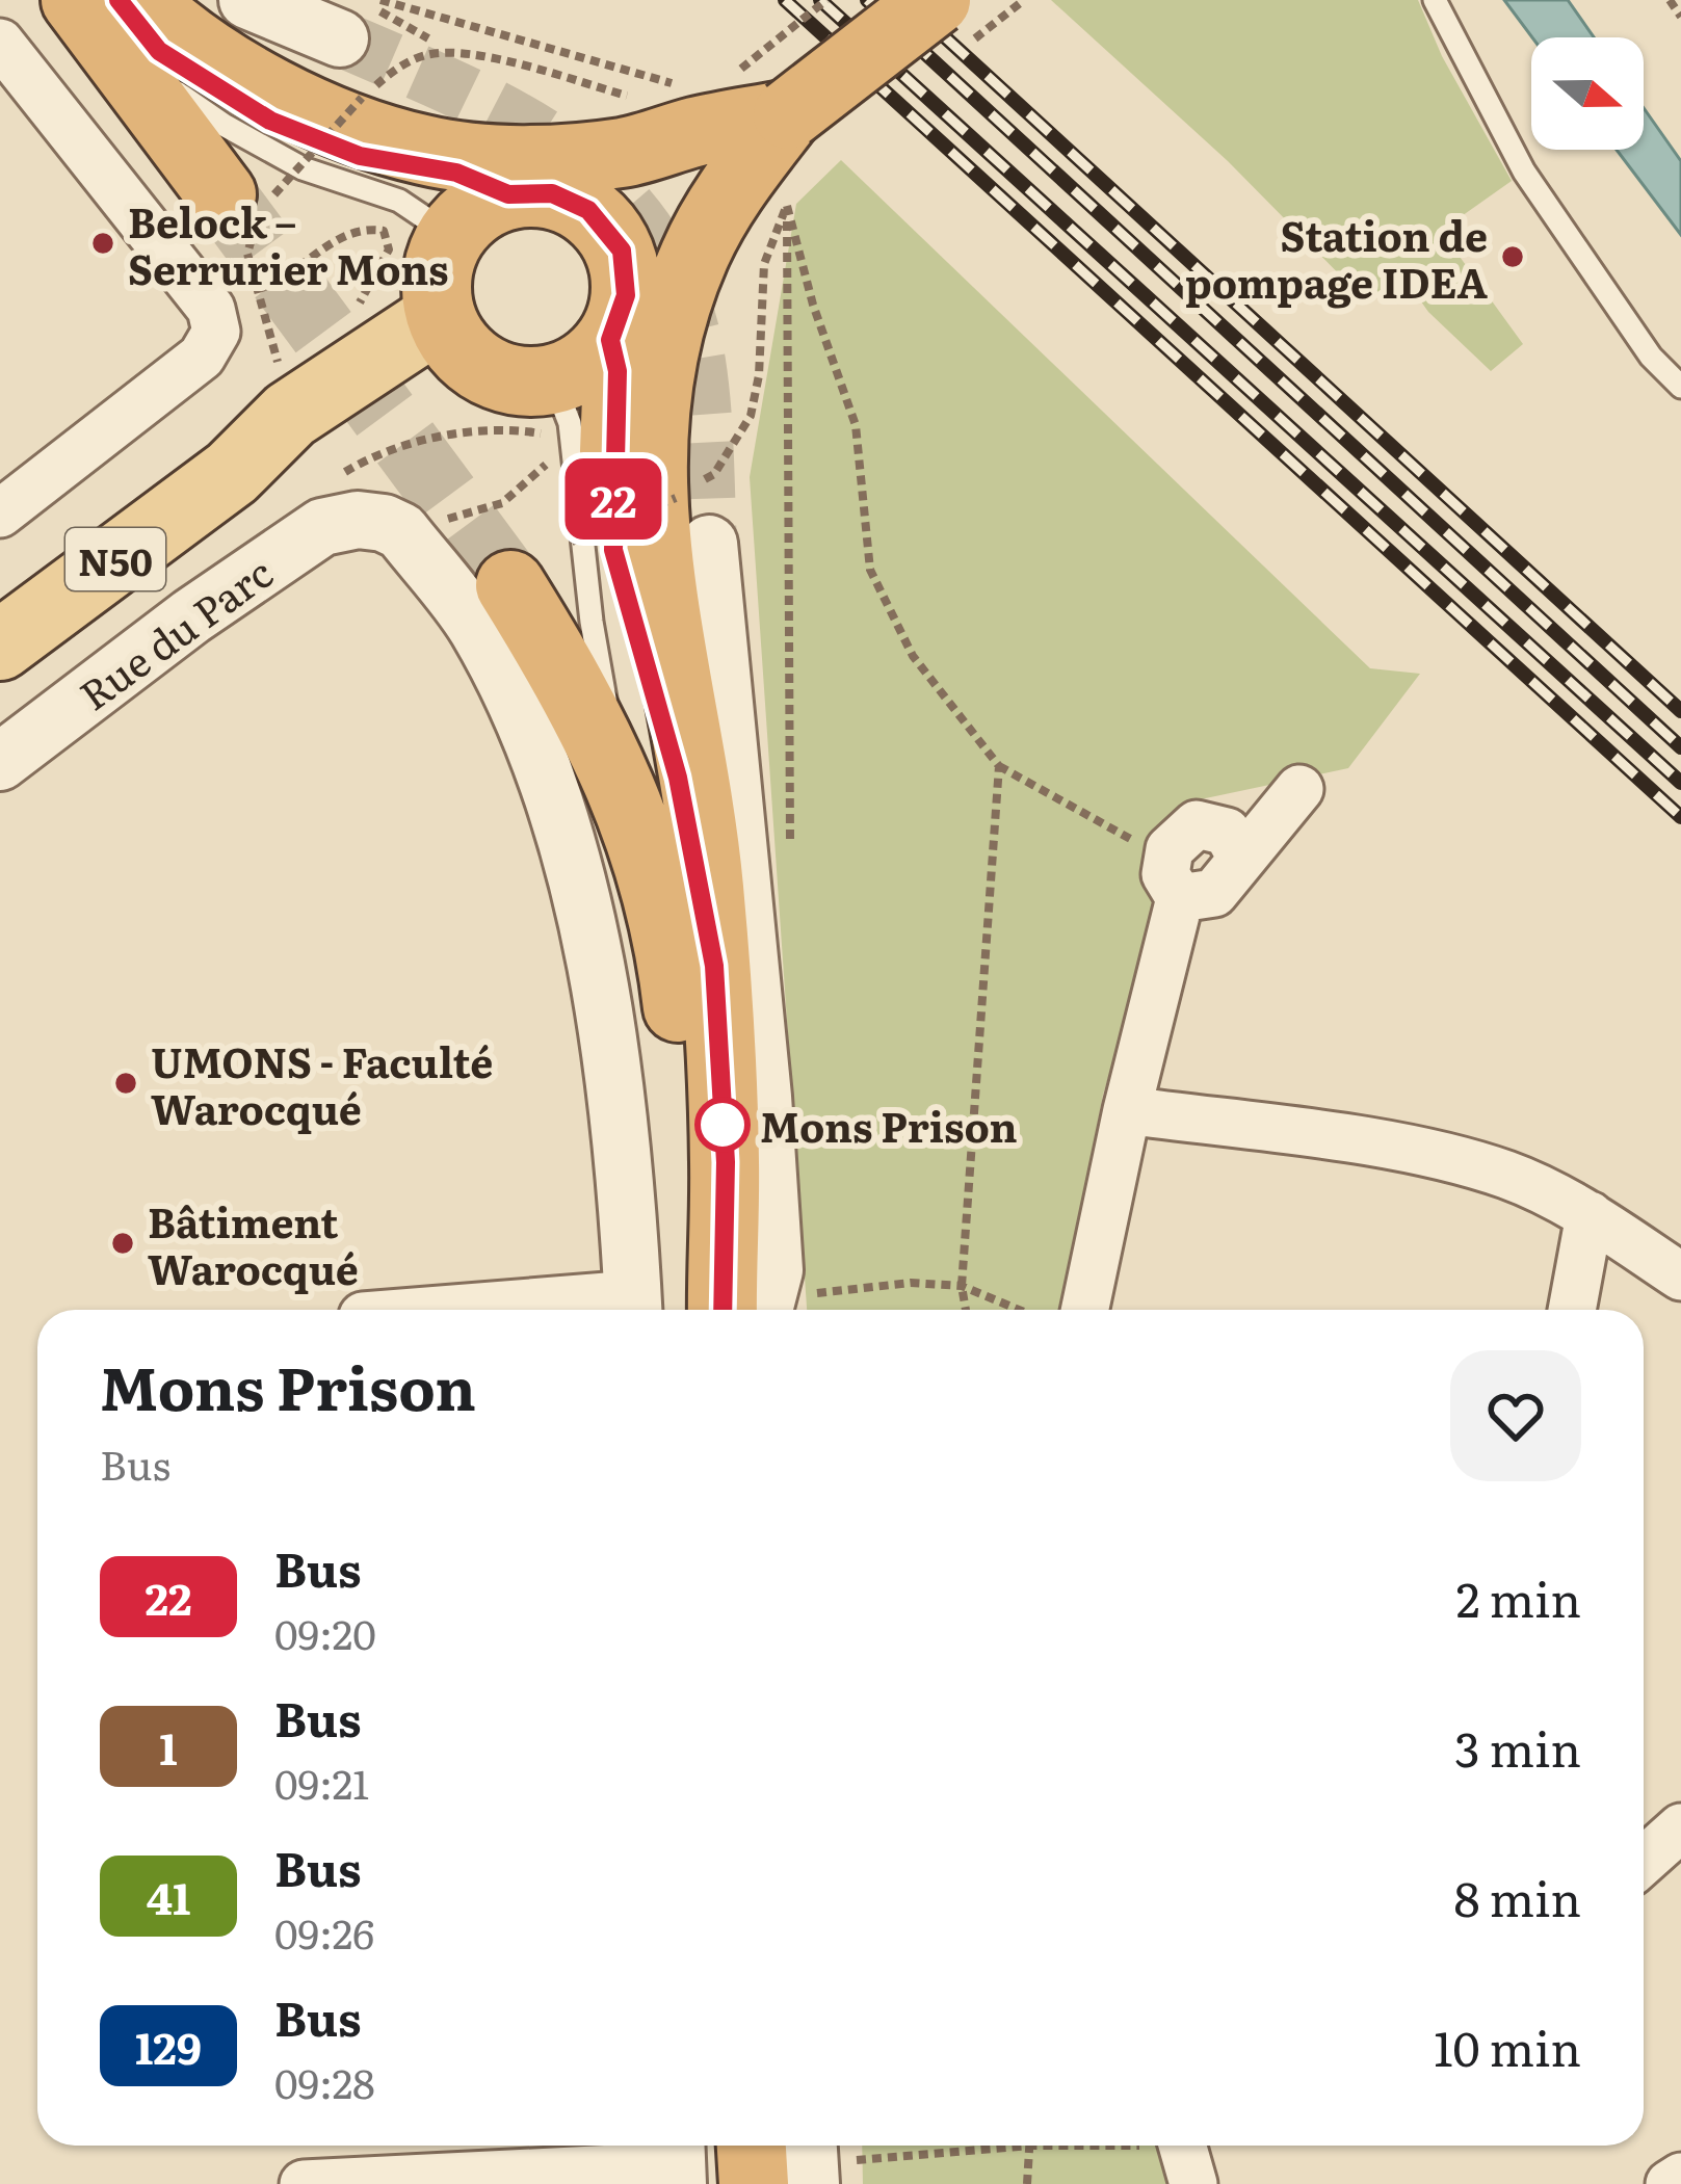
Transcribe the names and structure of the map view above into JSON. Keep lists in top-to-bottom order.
{
  "streets": {
    "main road": ["N50"],
    "street": ["Rue du Parc"]
  },
  "places": [
    "Belock – Serrurier Mons",
    "Station de pompage IDEA",
    "UMONS - Faculté Warocqué",
    "Mons Prison",
    "Bâtiment Warocqué"
  ],
  "lines": ["bus line 22"],
  "north": "right",
  "page": {
    "on_map": "22",
    "heading": ["Mons Prison", "Bus"],
    "list": [
      {
        "mark": "22",
        "name": "Bus",
        "note": "09:20",
        "value": "2 min"
      },
      {
        "mark": "1",
        "name": "Bus",
        "note": "09:21",
        "value": "3 min"
      },
      {
        "mark": "41",
        "name": "Bus",
        "note": "09:26",
        "value": "8 min"
      },
      {
        "mark": "129",
        "name": "Bus",
        "note": "09:28",
        "value": "10 min"
      }
    ]
  }
}
